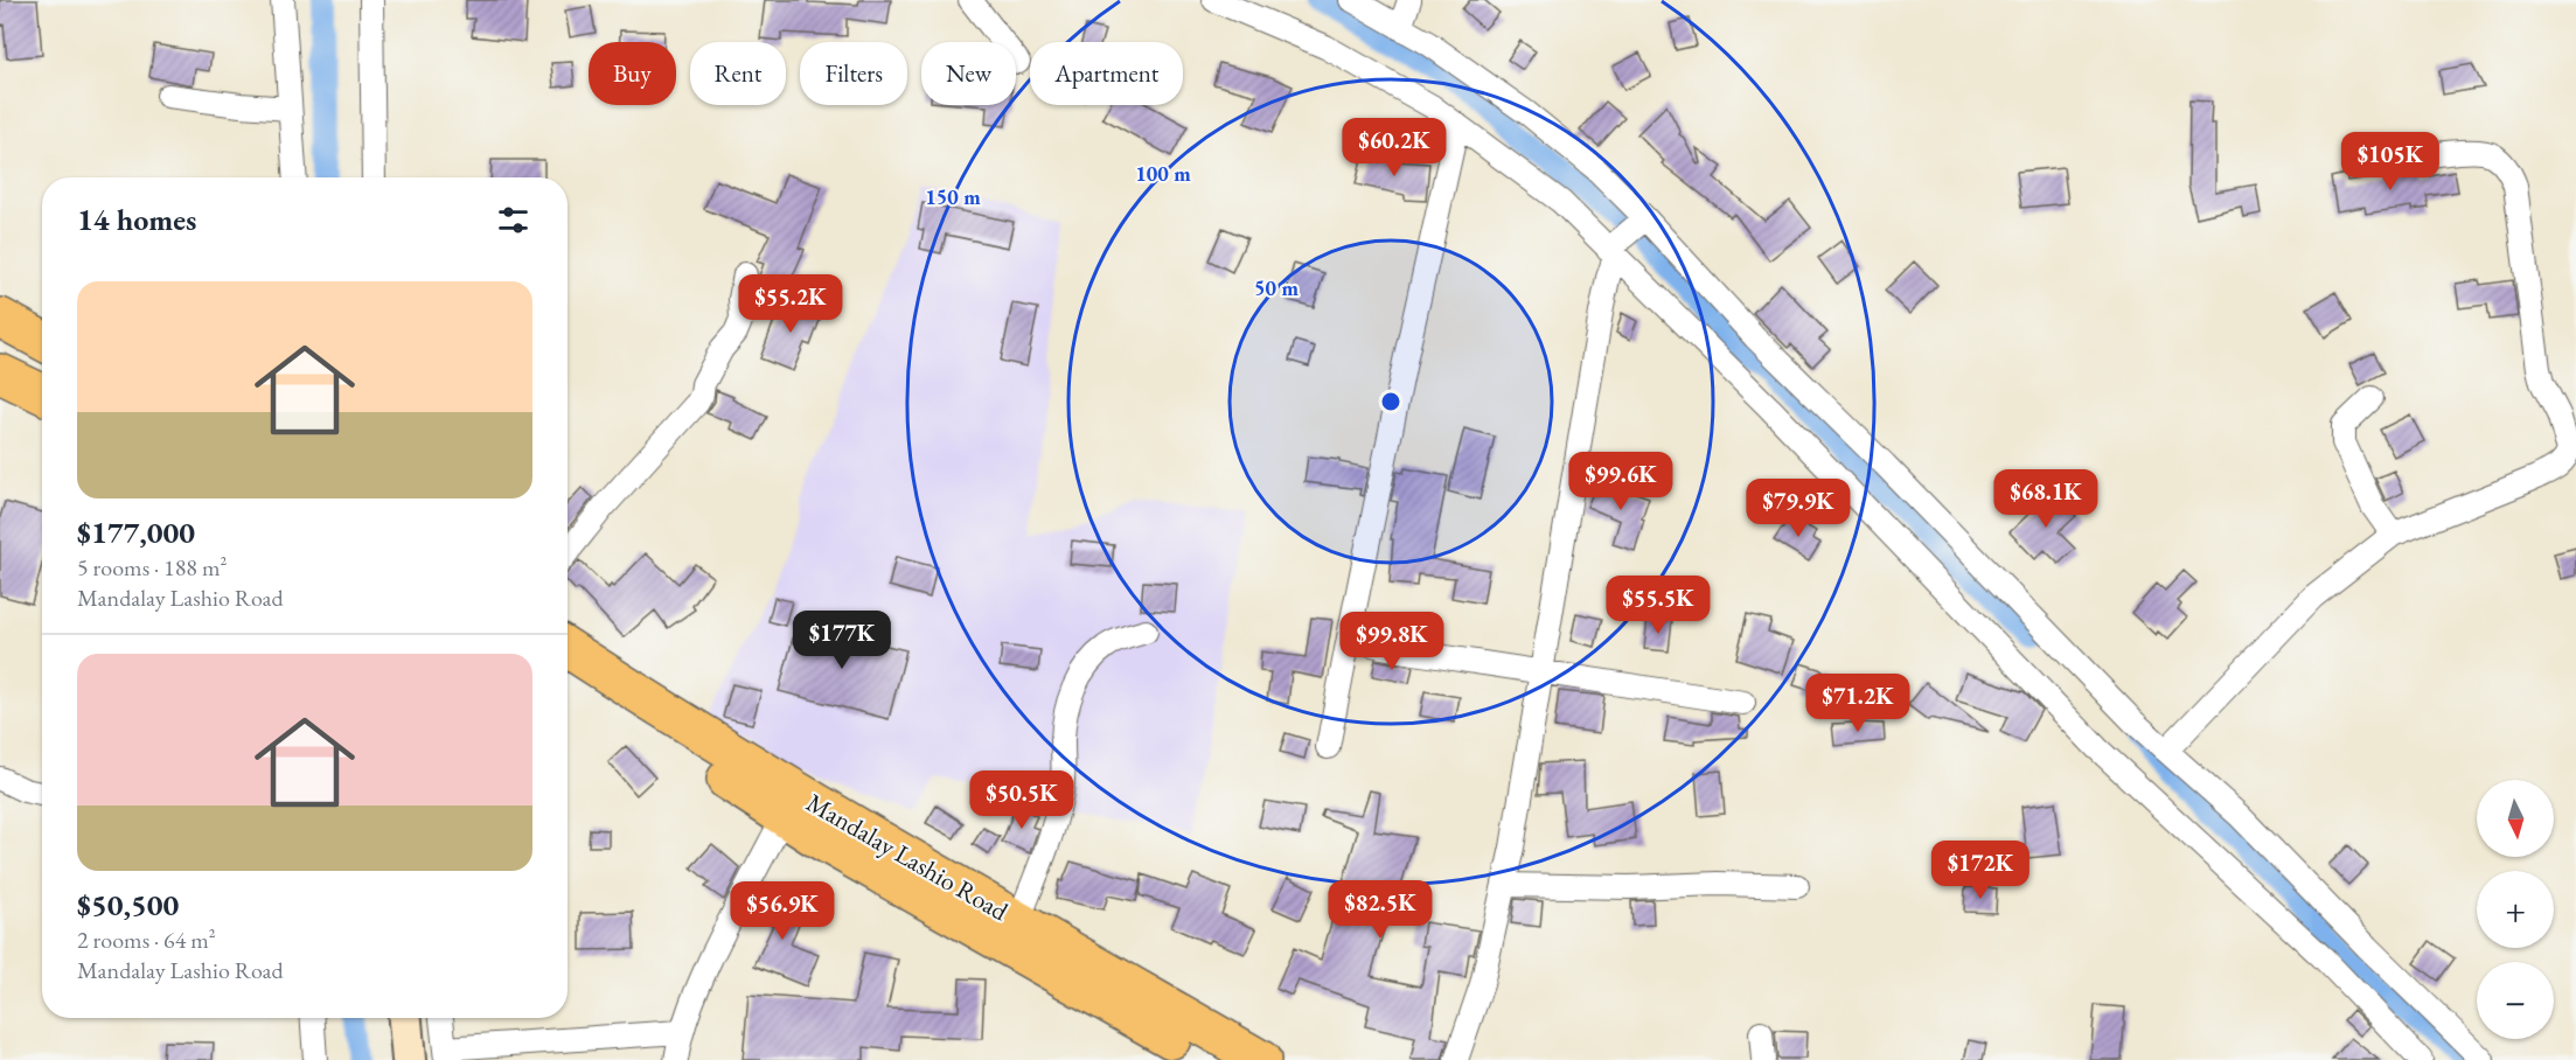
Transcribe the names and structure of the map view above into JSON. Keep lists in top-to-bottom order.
{
  "streets": {
    "highway": ["Mandalay Lashio Road"]
  },
  "north": "bottom",
  "page": {
    "chip": [
      "Buy",
      "Rent",
      "Filters",
      "New",
      "Apartment"
    ],
    "price": [
      "$60.2K",
      "$105K",
      "$55.2K",
      "$99.6K",
      "$68.1K",
      "$79.9K",
      "$55.5K",
      "$177K",
      "$99.8K",
      "$71.2K",
      "$50.5K",
      "$172K",
      "$82.5K",
      "$56.9K"
    ],
    "heading": "14 homes",
    "list": [
      {
        "name": "$177,000",
        "note": "5 rooms · 188 m² · Mandalay Lashio Road"
      },
      {
        "name": "$50,500",
        "note": "2 rooms · 64 m² · Mandalay Lashio Road"
      }
    ],
    "map_buttons": ["+", "−"]
  },
  "rings": ["100 m", "150 m", "50 m"]
}
